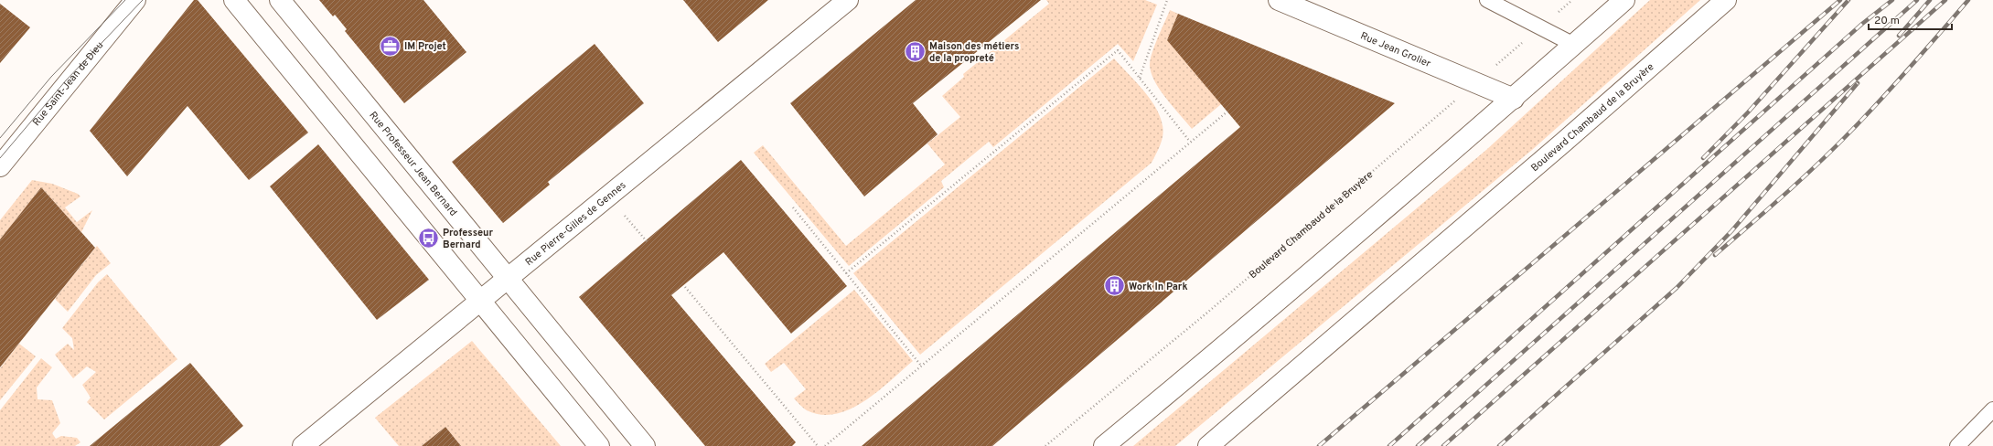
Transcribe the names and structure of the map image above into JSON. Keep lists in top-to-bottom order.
{
  "streets": {
    "street": [
      "Rue Jean Grolier",
      "Rue Saint-Jean de Dieu",
      "Boulevard Chambaud de la Bruyère",
      "Rue Professeur Jean Bernard",
      "Rue Pierre-Gilles de Gennes"
    ]
  },
  "crossings": [
    ["Rue Jean Grolier", "Boulevard Chambaud de la Bruyère"],
    ["Rue Professeur Jean Bernard", "Rue Pierre-Gilles de Gennes"]
  ],
  "places": {
    "office": ["IM Projet"],
    "building": ["Maison des métiers de la propreté", "Work In Park"],
    "bus stop": ["Professeur Bernard"]
  },
  "scale_bar": "20 m"
}
